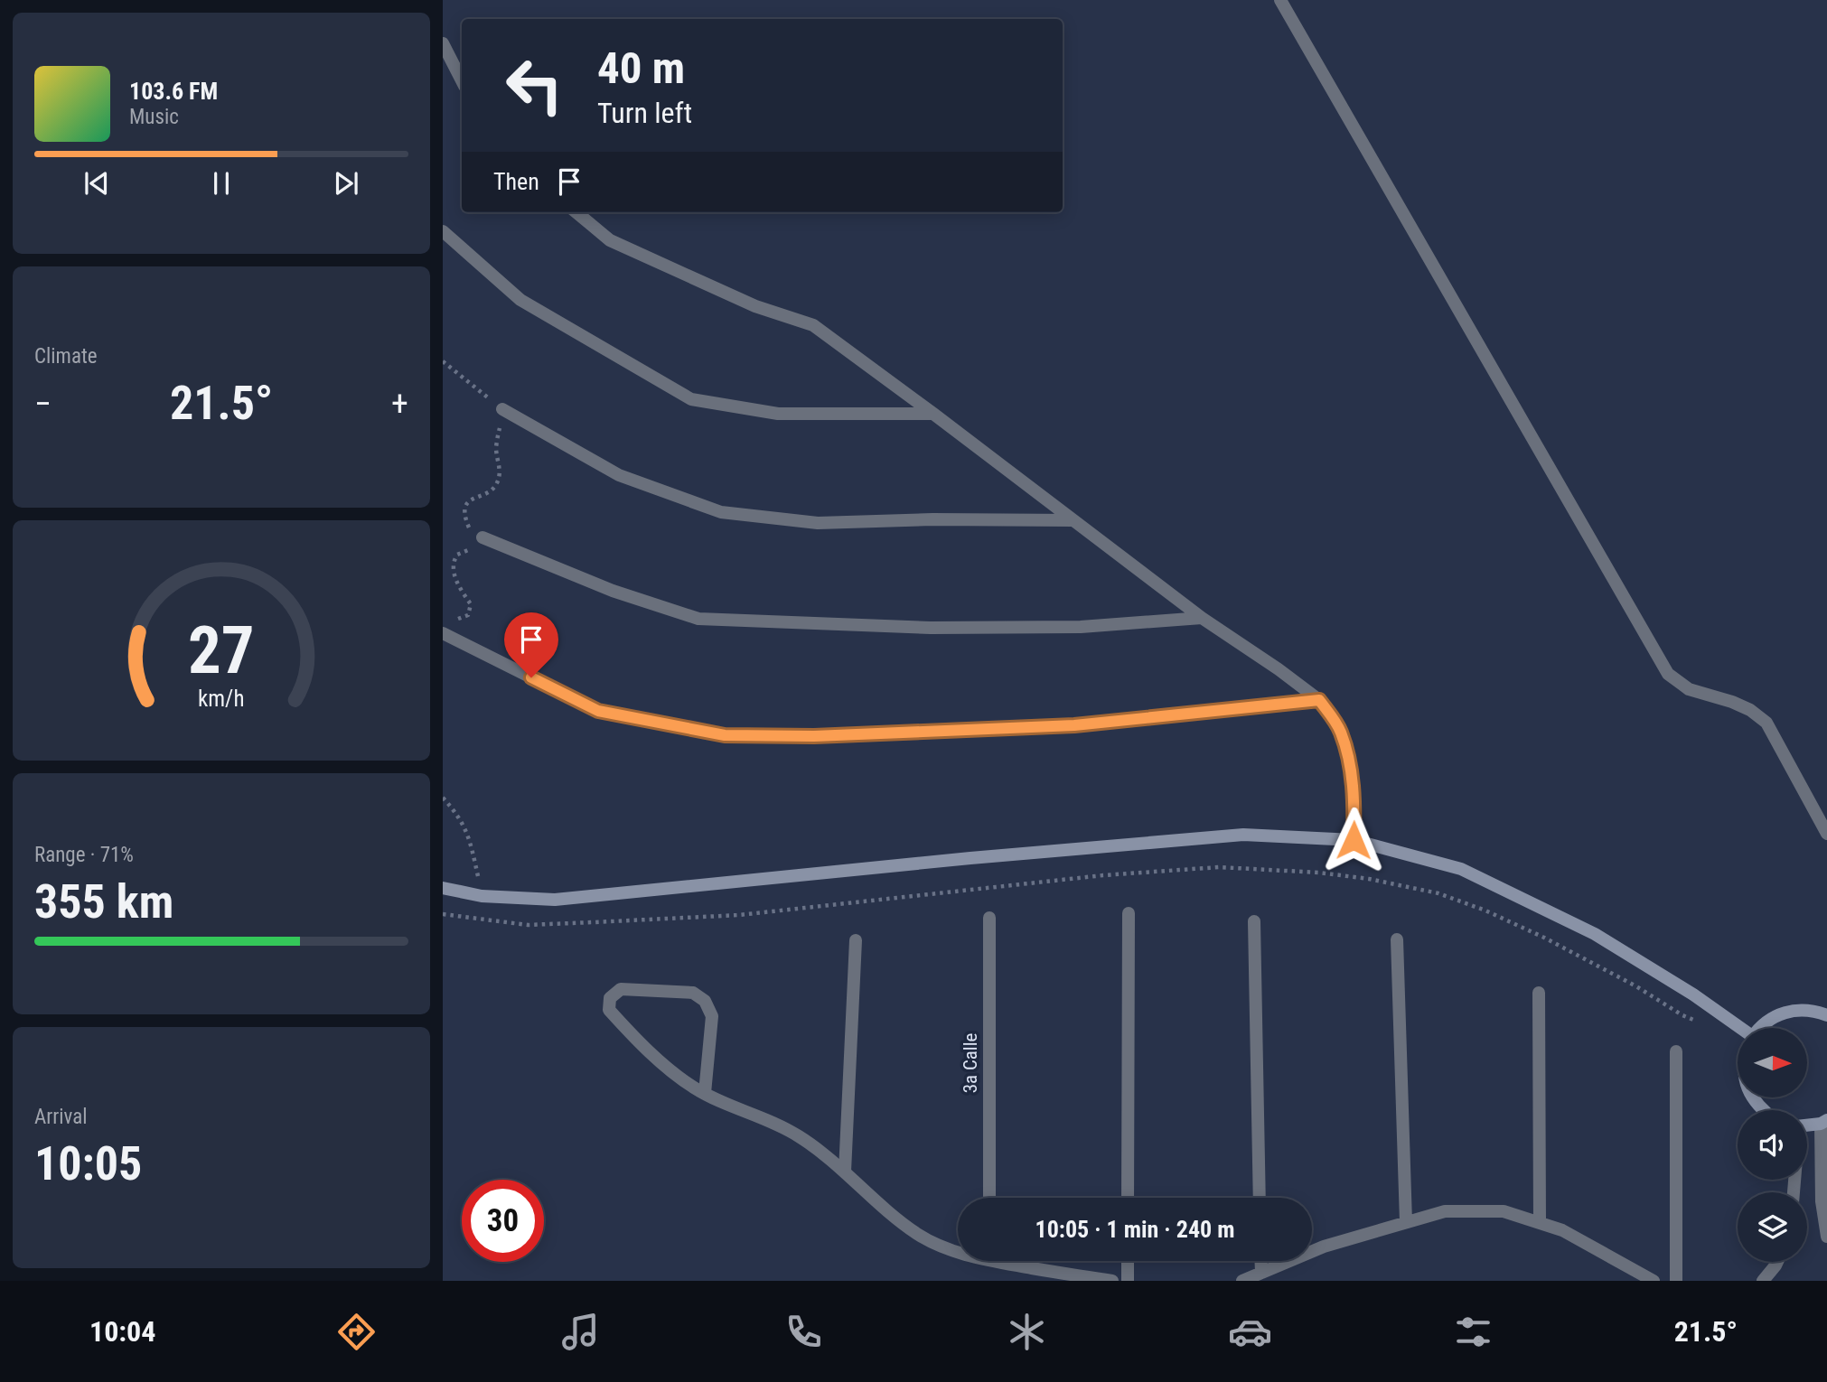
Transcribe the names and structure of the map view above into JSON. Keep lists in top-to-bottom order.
{
  "streets": {
    "street": ["3a Calle"]
  },
  "north": "right",
  "page": {
    "turn": ["40 m", "Turn left"],
    "song": ["103.6 FM", "Music"],
    "then": "Then",
    "tile": [
      "Climate",
      ["Range · 71%", "355 km"],
      ["Arrival", "10:05"]
    ],
    "heat": ["−", "21.5°", "+"],
    "limit": "30",
    "trip": "10:05 · 1 min · 240 m",
    "tabs": ["10:04", "21.5°"],
    "gauge": ["27", "km/h"]
  }
}
